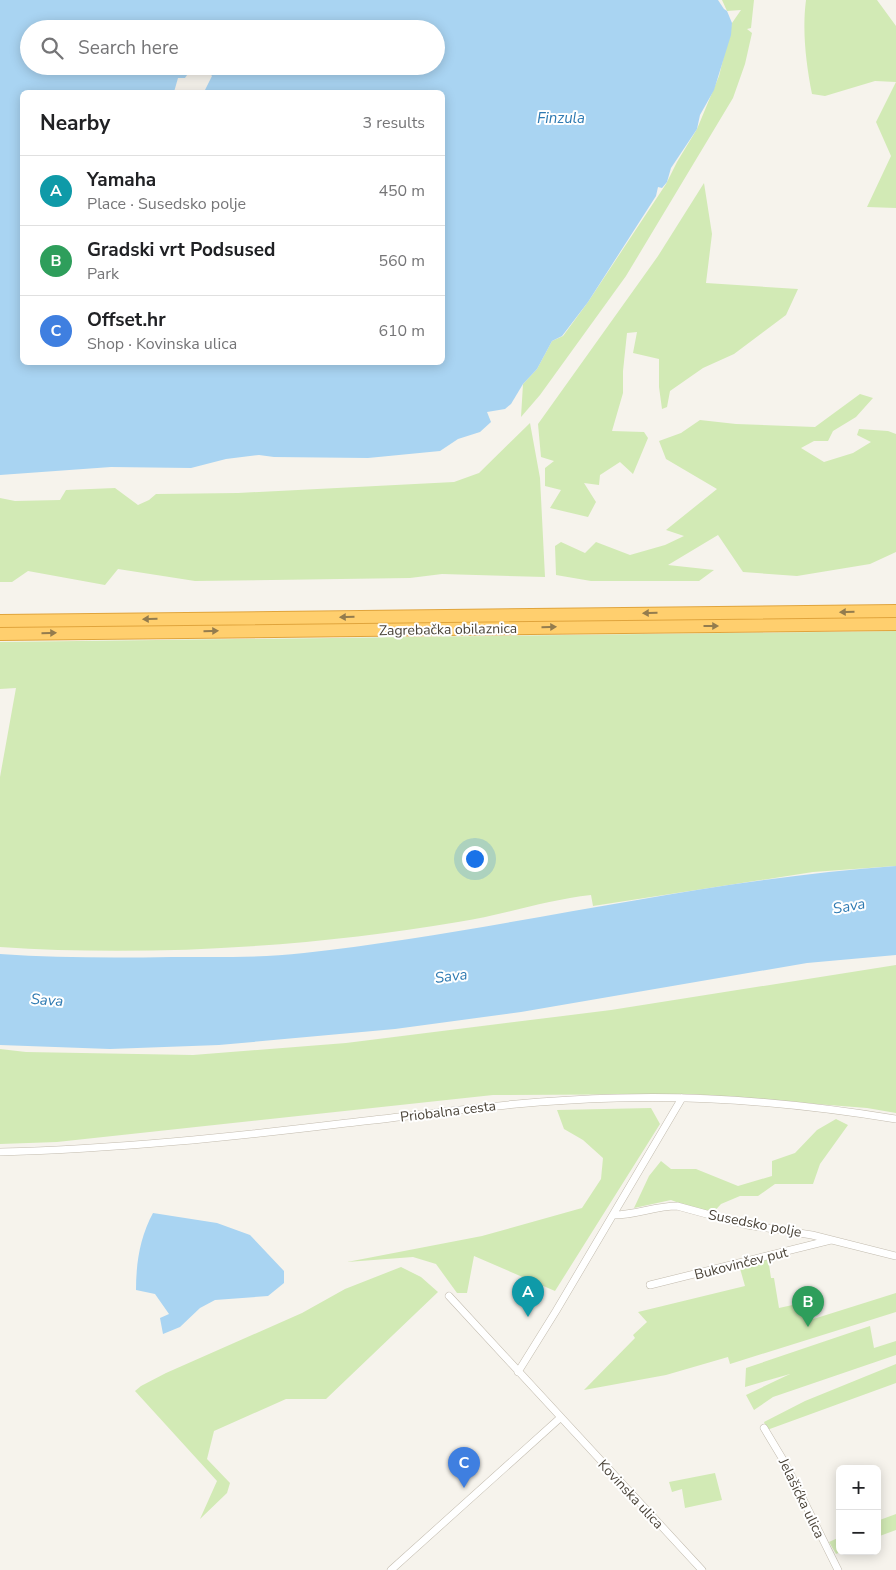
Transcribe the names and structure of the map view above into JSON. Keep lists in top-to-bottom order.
{
  "streets": {
    "highway": ["Zagrebačka obilaznica"],
    "street": [
      "Priobalna cesta",
      "Susedsko polje",
      "Bukovinčev put",
      "Kovinska ulica",
      "Jelašićka ulica"
    ]
  },
  "crossings": [
    ["Susedsko polje", "Bukovinčev put"]
  ],
  "water": ["Finzula", "Sava"],
  "page": {
    "search": "Search here",
    "heading": ["Nearby", "3 results"],
    "list": [
      {
        "mark": "A",
        "name": "Yamaha",
        "note": "Place · Susedsko polje",
        "value": "450 m"
      },
      {
        "mark": "B",
        "name": "Gradski vrt Podsused",
        "note": "Park",
        "value": "560 m"
      },
      {
        "mark": "C",
        "name": "Offset.hr",
        "note": "Shop · Kovinska ulica",
        "value": "610 m"
      }
    ],
    "pins": ["A", "B", "C"],
    "map_buttons": ["+", "−"]
  }
}
